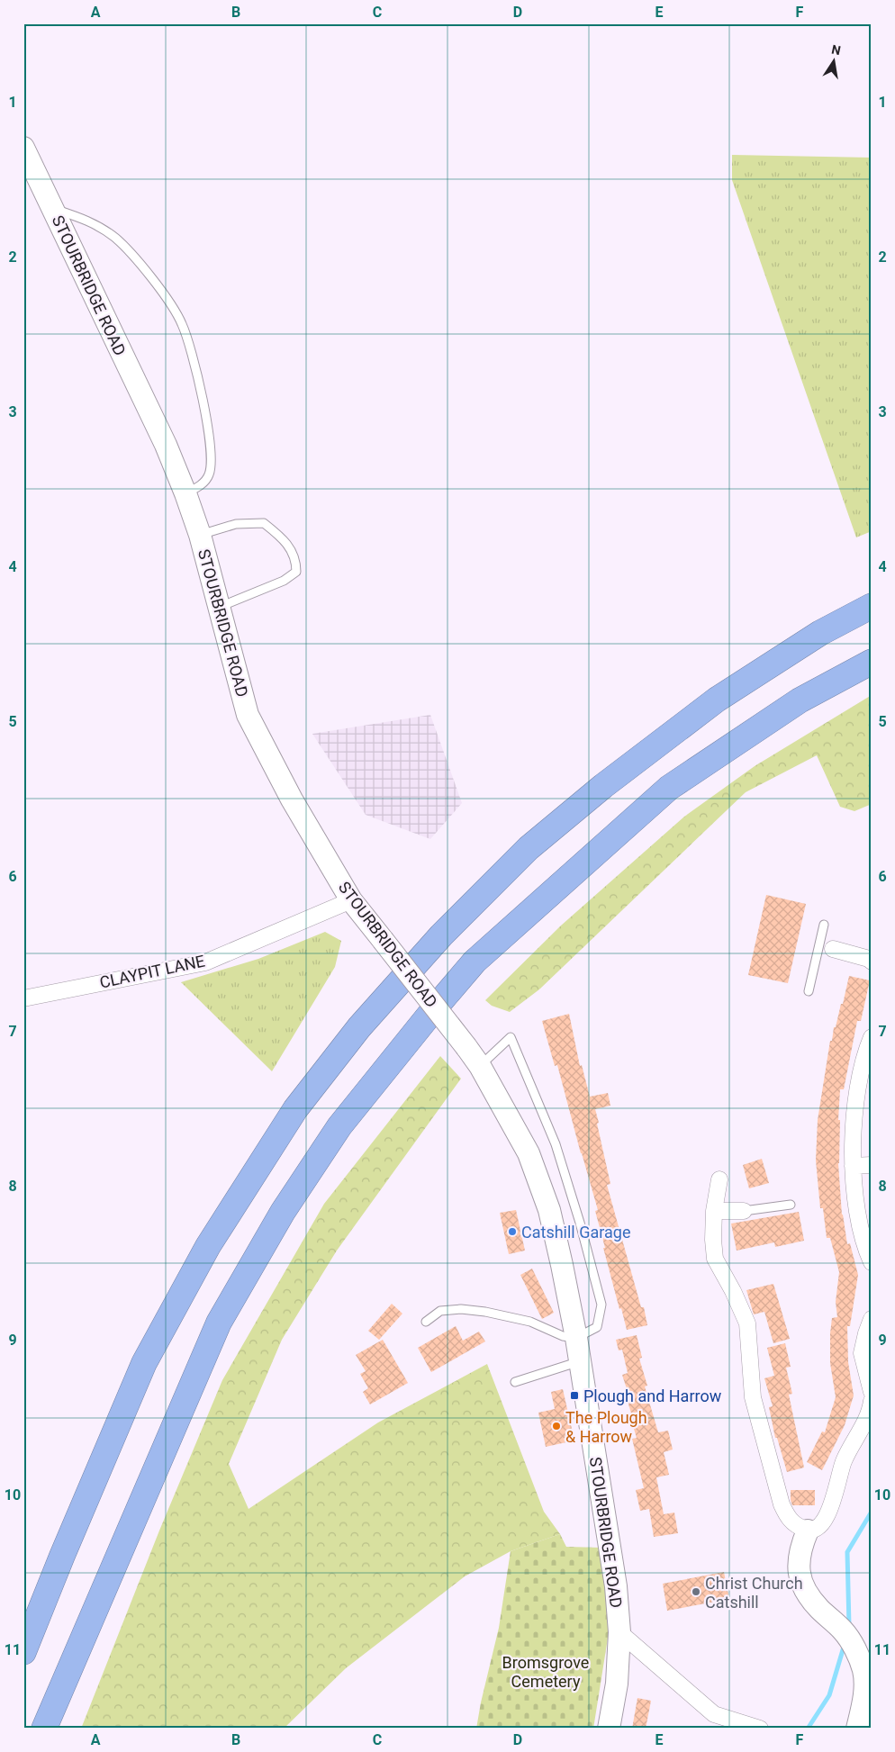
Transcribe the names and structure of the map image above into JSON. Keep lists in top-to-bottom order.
{
  "streets": {
    "main road": ["STOURBRIDGE ROAD"],
    "street": ["CLAYPIT LANE"]
  },
  "crossings": [
    ["STOURBRIDGE ROAD", "CLAYPIT LANE"]
  ],
  "parks": ["Bromsgrove Cemetery"],
  "places": {
    "other": ["Catshill Garage", "The Plough & Harrow", "Christ Church Catshill"],
    "transit": ["Plough and Harrow"]
  },
  "north": "top",
  "grid": {
    "columns": [
      "A",
      "B",
      "C",
      "D",
      "E",
      "F"
    ],
    "rows": [
      "1",
      "2",
      "3",
      "4",
      "5",
      "6",
      "7",
      "8",
      "9",
      "10",
      "11"
    ]
  }
}
